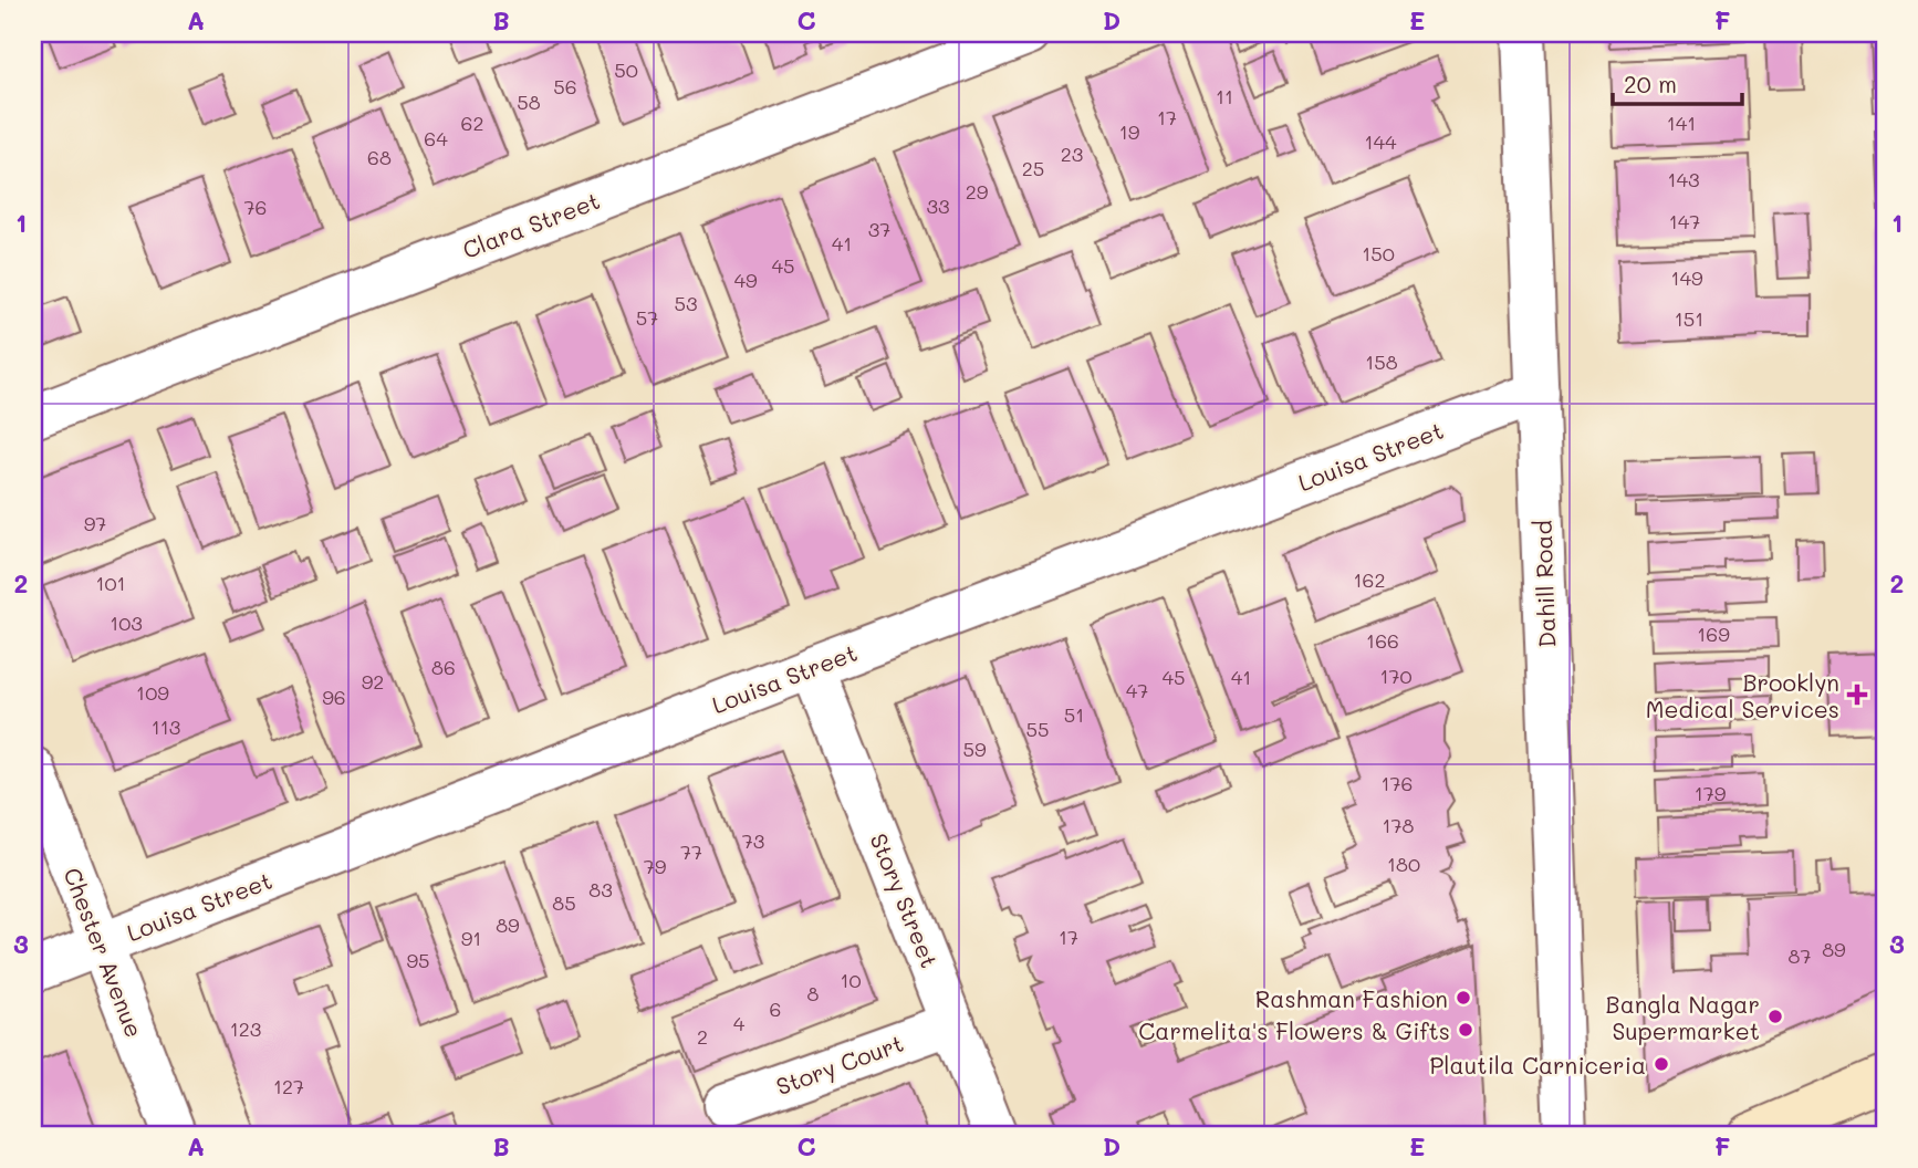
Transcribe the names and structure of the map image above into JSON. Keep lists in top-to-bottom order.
{
  "streets": {
    "street": [
      "Clara Street",
      "Louisa Street",
      "Dahill Road",
      "Story Street",
      "Chester Avenue",
      "Story Court"
    ]
  },
  "crossings": [
    ["Louisa Street", "Dahill Road"],
    ["Louisa Street", "Story Street"],
    ["Louisa Street", "Chester Avenue"],
    ["Story Street", "Story Court"]
  ],
  "places": {
    "health": ["Brooklyn Medical Services"],
    "other": [
      "Rashman Fashion",
      "Bangla Nagar Supermarket",
      "Carmelita's Flowers & Gifts",
      "Plautila Carniceria"
    ]
  },
  "house_numbers": [
    "50",
    "56",
    "11",
    "58",
    "17",
    "62",
    "141",
    "19",
    "64",
    "144",
    "23",
    "68",
    "25",
    "143",
    "29",
    "33",
    "76",
    "147",
    "37",
    "41",
    "150",
    "45",
    "149",
    "49",
    "53",
    "57",
    "151",
    "158",
    "97",
    "162",
    "101",
    "103",
    "169",
    "166",
    "86",
    "170",
    "45",
    "41",
    "92",
    "47",
    "109",
    "96",
    "51",
    "113",
    "55",
    "59",
    "176",
    "179",
    "178",
    "73",
    "77",
    "180",
    "79",
    "83",
    "85",
    "89",
    "17",
    "91",
    "89",
    "87",
    "95",
    "10",
    "8",
    "6",
    "4",
    "123",
    "2",
    "127"
  ],
  "scale_bar": "20 m",
  "grid": {
    "columns": [
      "A",
      "B",
      "C",
      "D",
      "E",
      "F"
    ],
    "rows": ["1", "2", "3"]
  }
}
